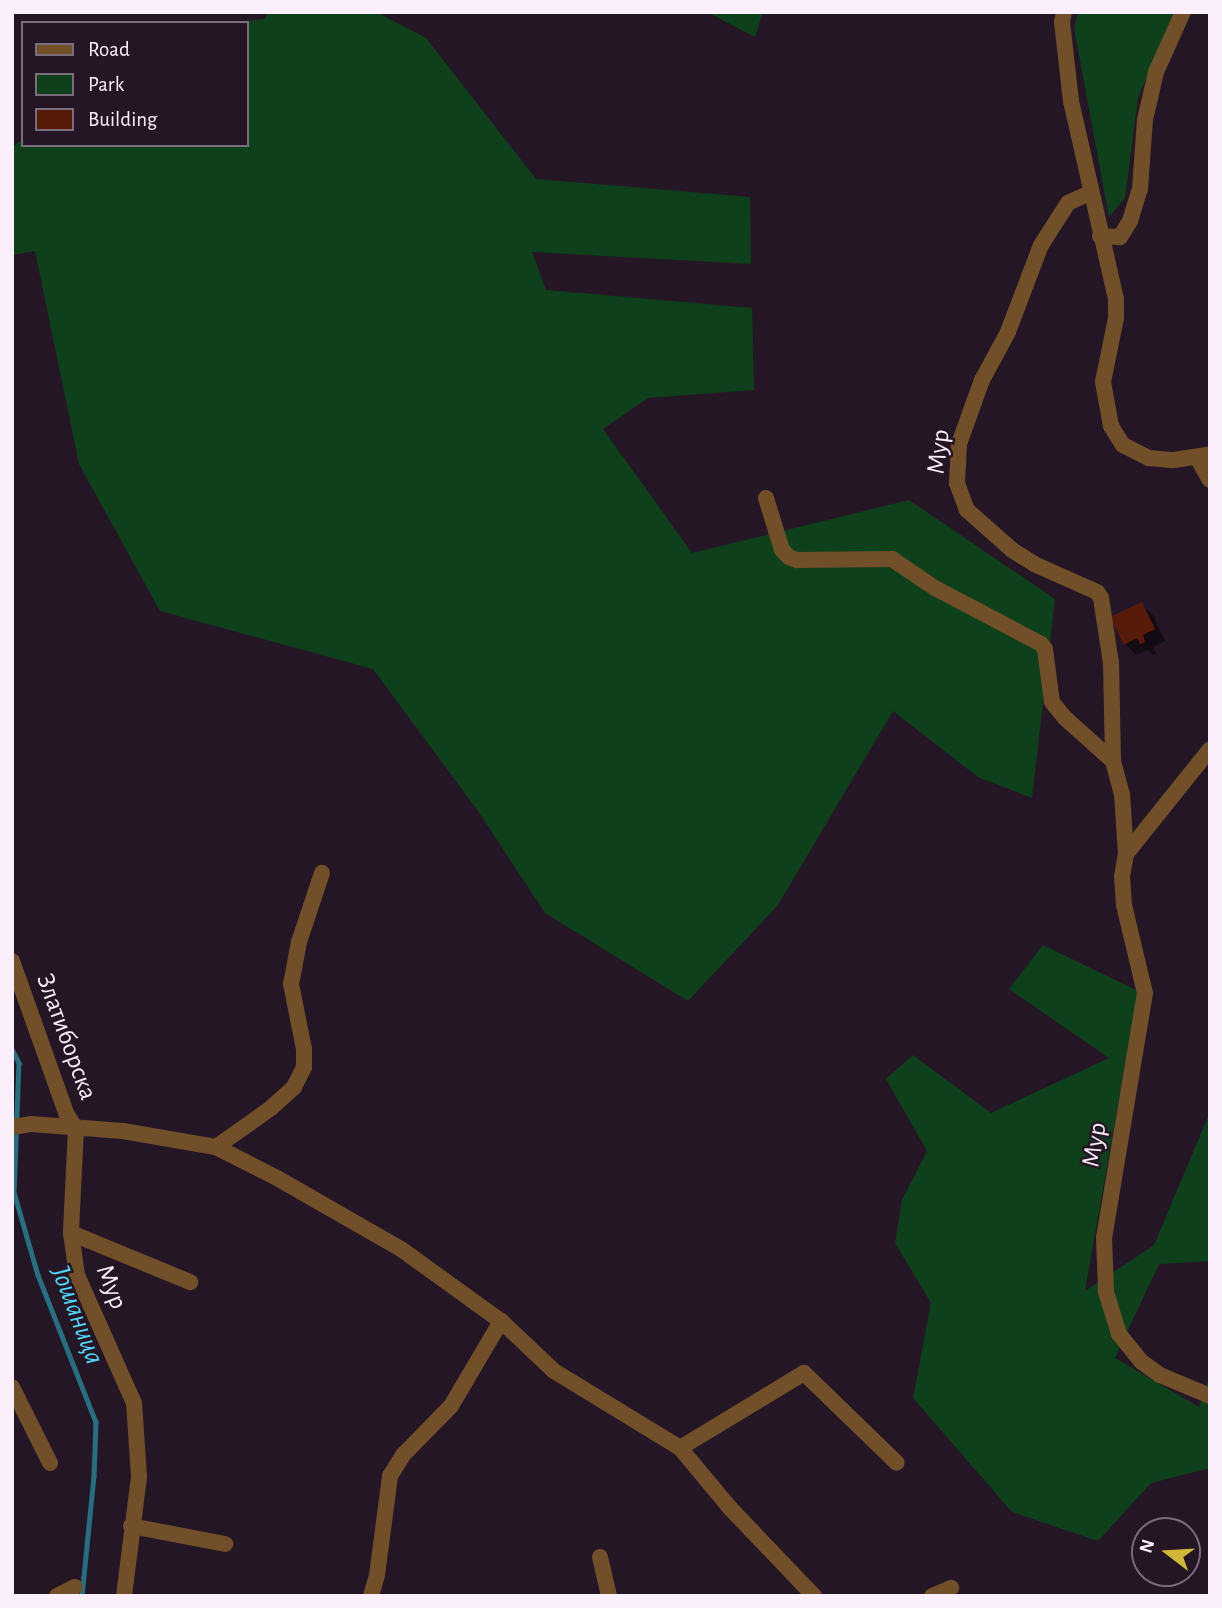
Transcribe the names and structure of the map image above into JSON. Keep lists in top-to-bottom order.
{
  "streets": {
    "street": ["Мур", "Златиборска"]
  },
  "crossings": [
    ["Мур", "Златиборска"]
  ],
  "water": ["Јошаница"],
  "legend": ["Road", "Park", "Building"],
  "north": "left"
}
